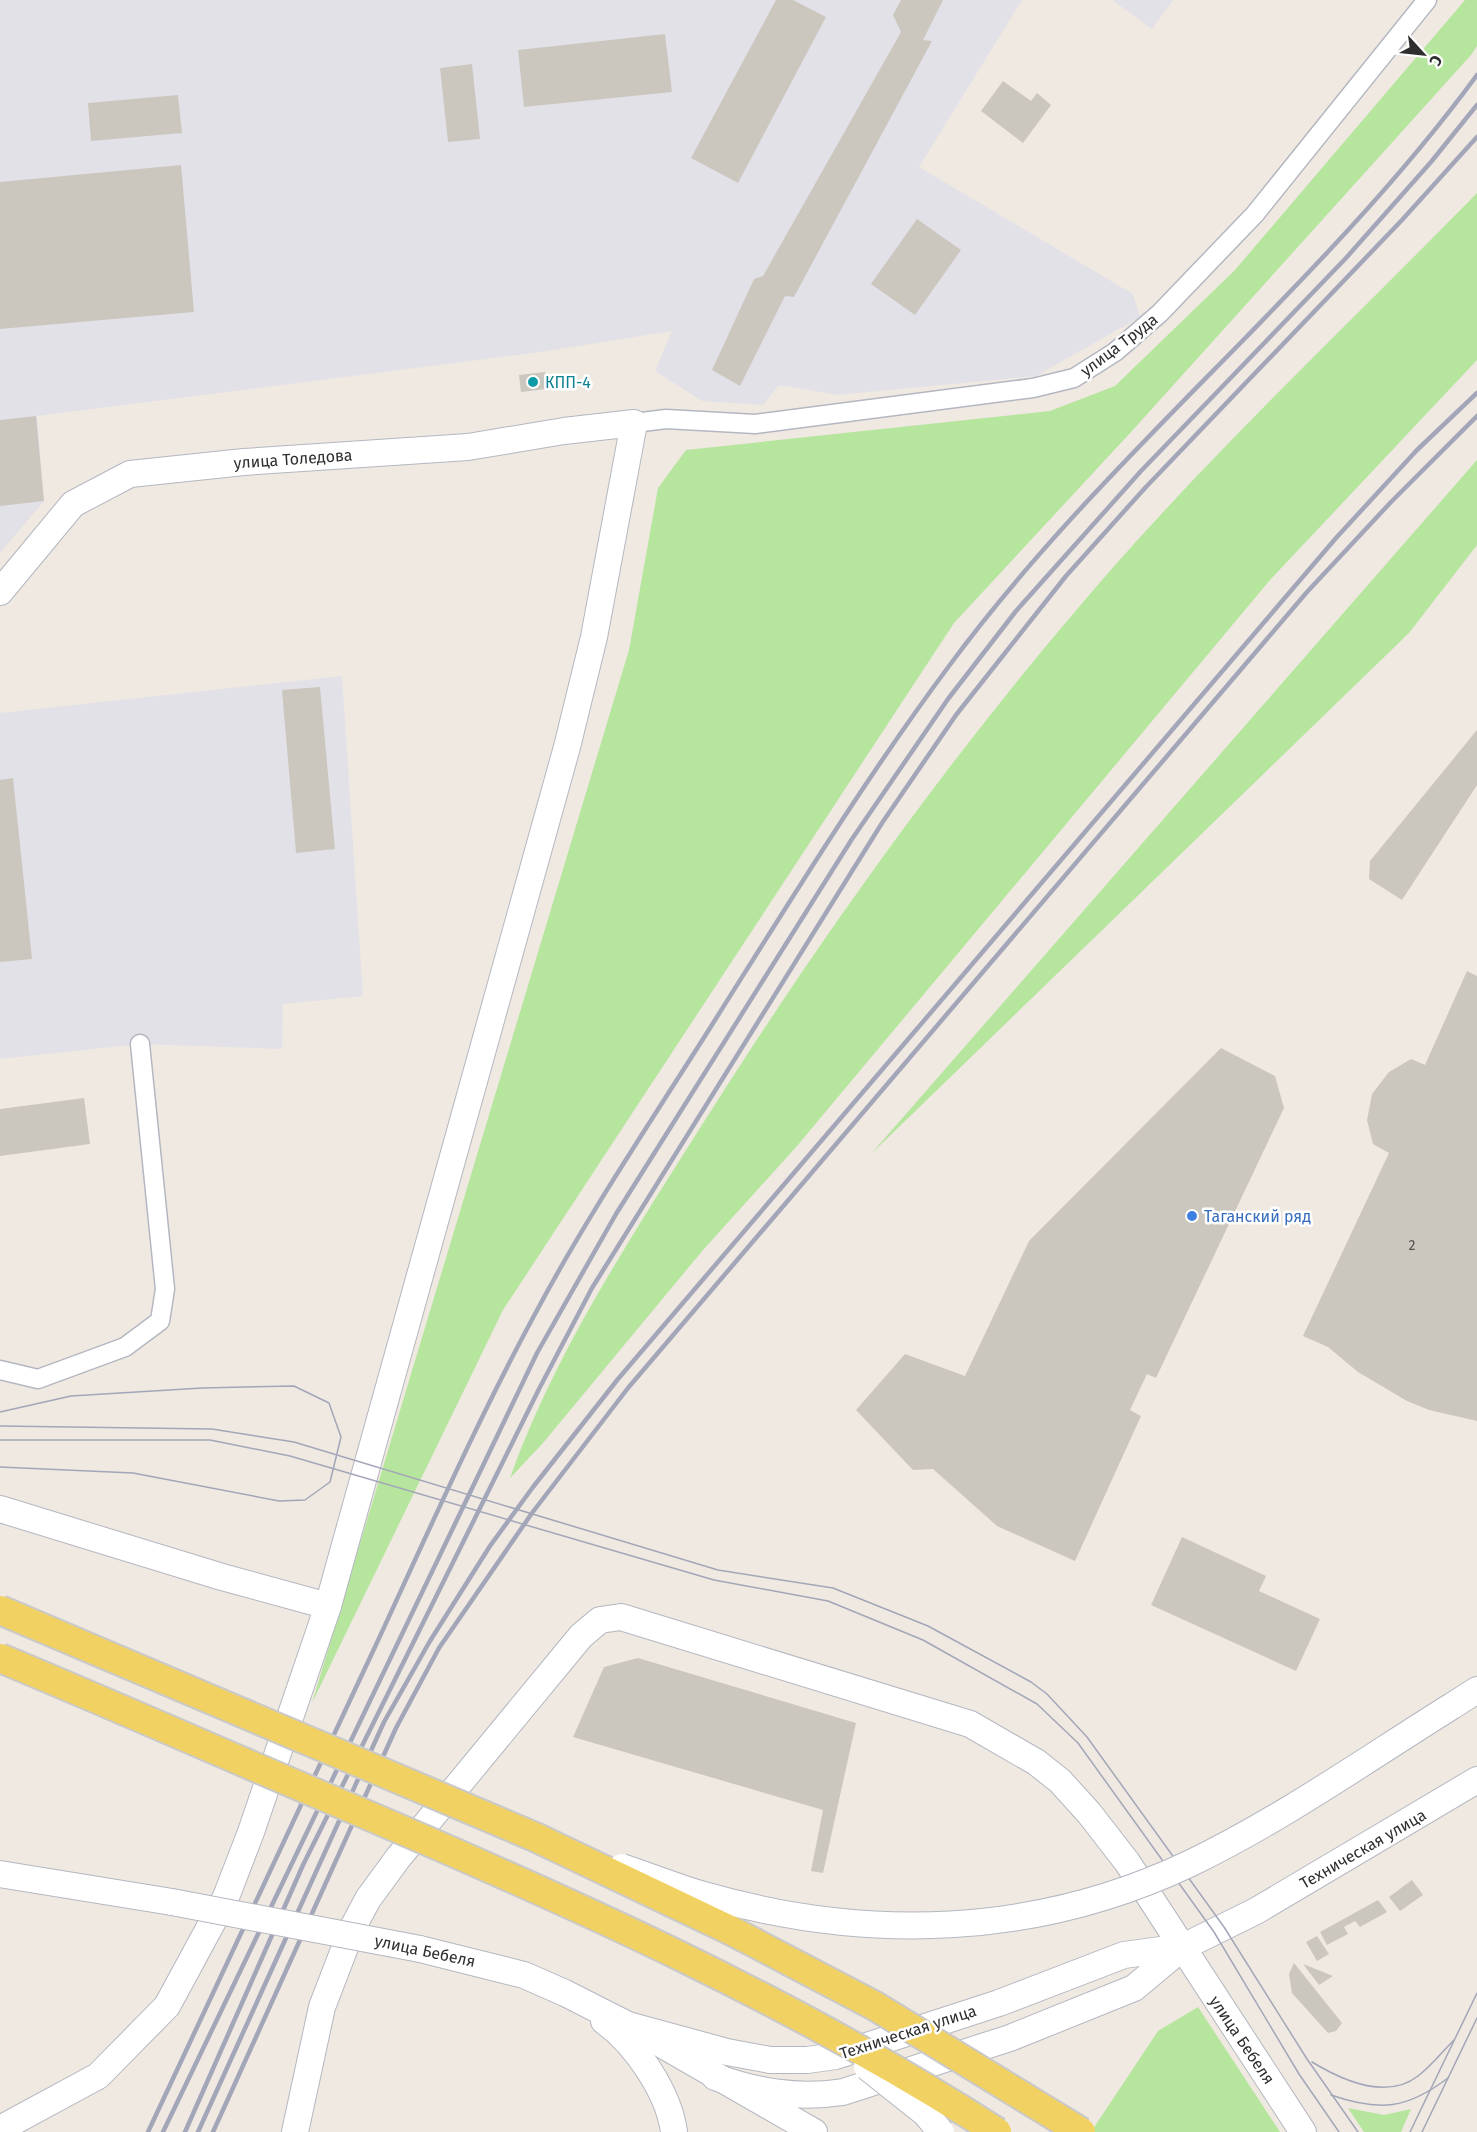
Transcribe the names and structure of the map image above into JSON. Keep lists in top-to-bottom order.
{
  "streets": {
    "main road": ["улица Толедова", "Техническая улица", "улица Бебеля"],
    "street": ["улица Труда"]
  },
  "crossings": [
    ["улица Труда", "улица Толедова"],
    ["Техническая улица", "улица Бебеля"]
  ],
  "places": ["КПП-4", "Таганский ряд"],
  "house_numbers": ["2"],
  "north": "bottom right"
}
